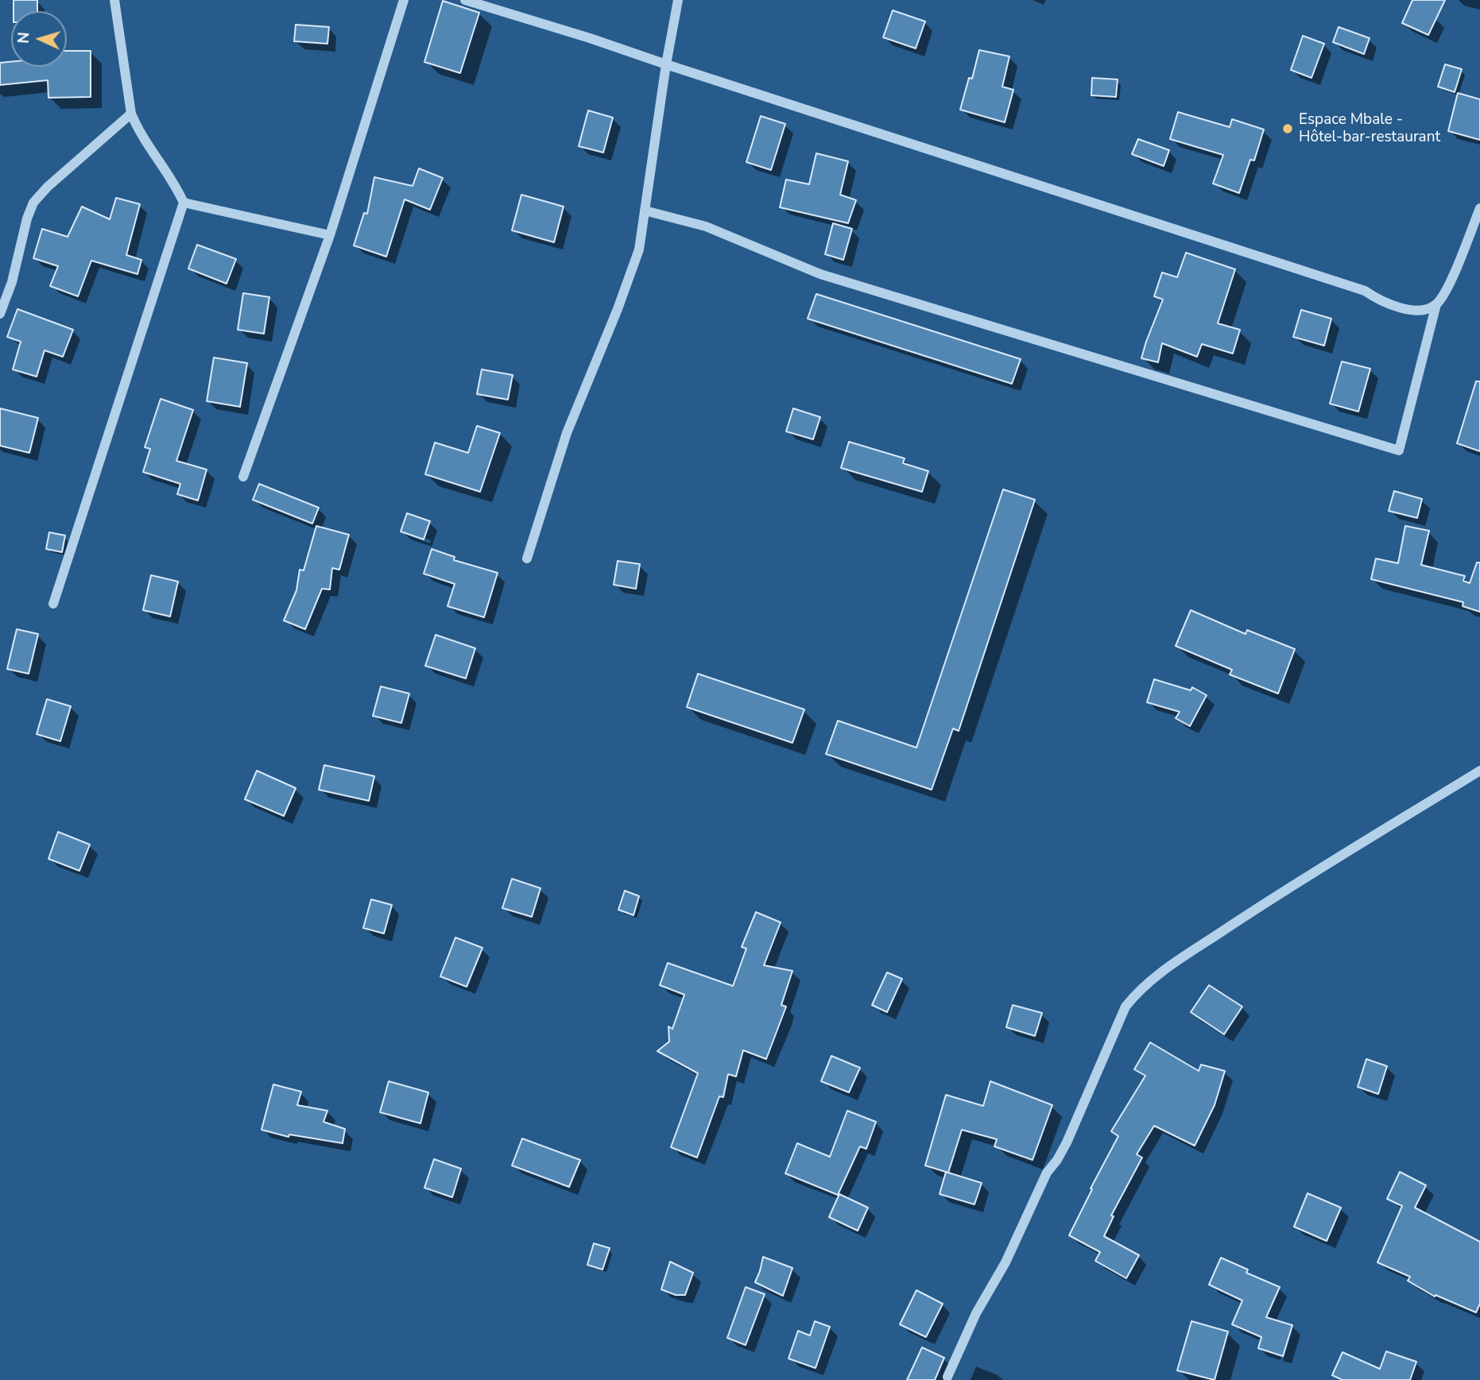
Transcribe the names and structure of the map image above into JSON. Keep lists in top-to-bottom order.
{
  "places": ["Espace Mbale - Hôtel-bar-restaurant"],
  "north": "left"
}
